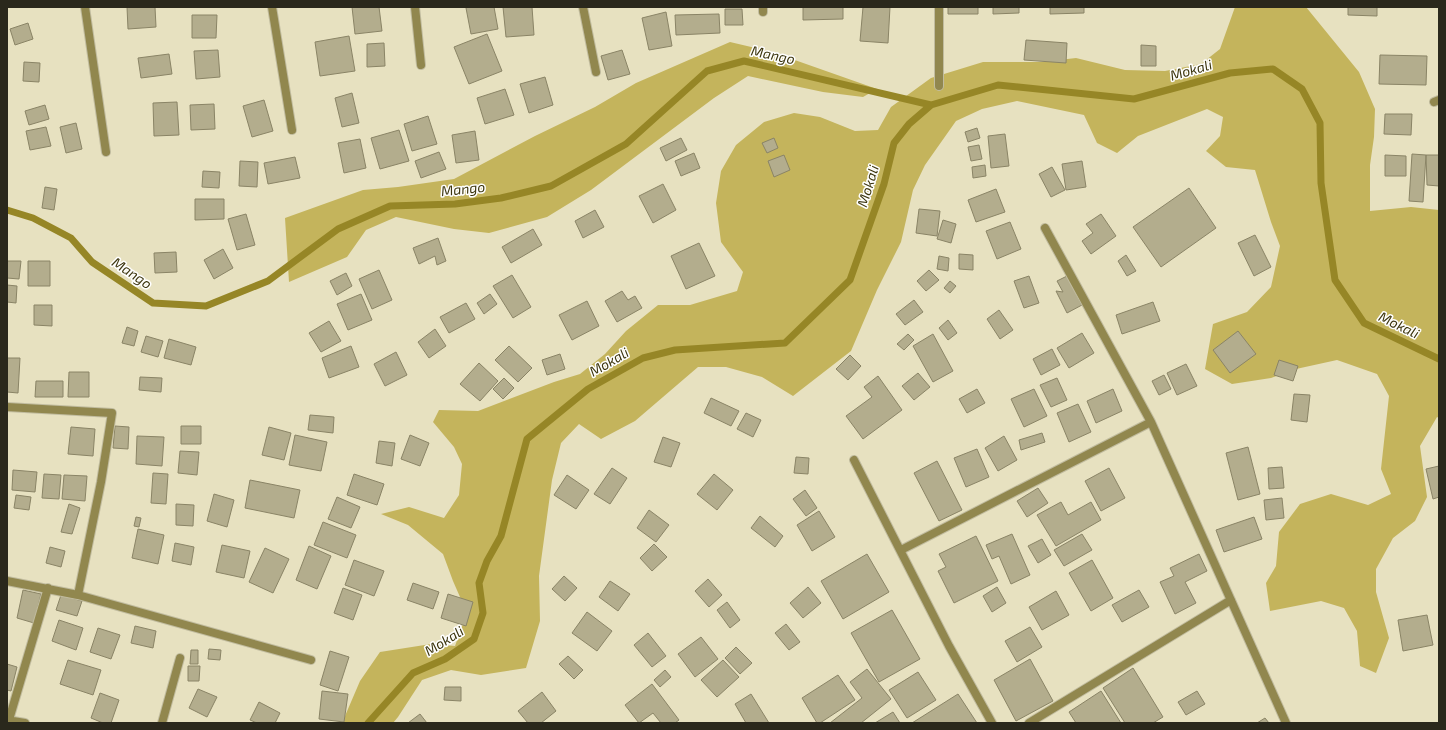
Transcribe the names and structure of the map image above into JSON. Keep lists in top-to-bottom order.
{
  "water": ["Mango", "Mokali"]
}
